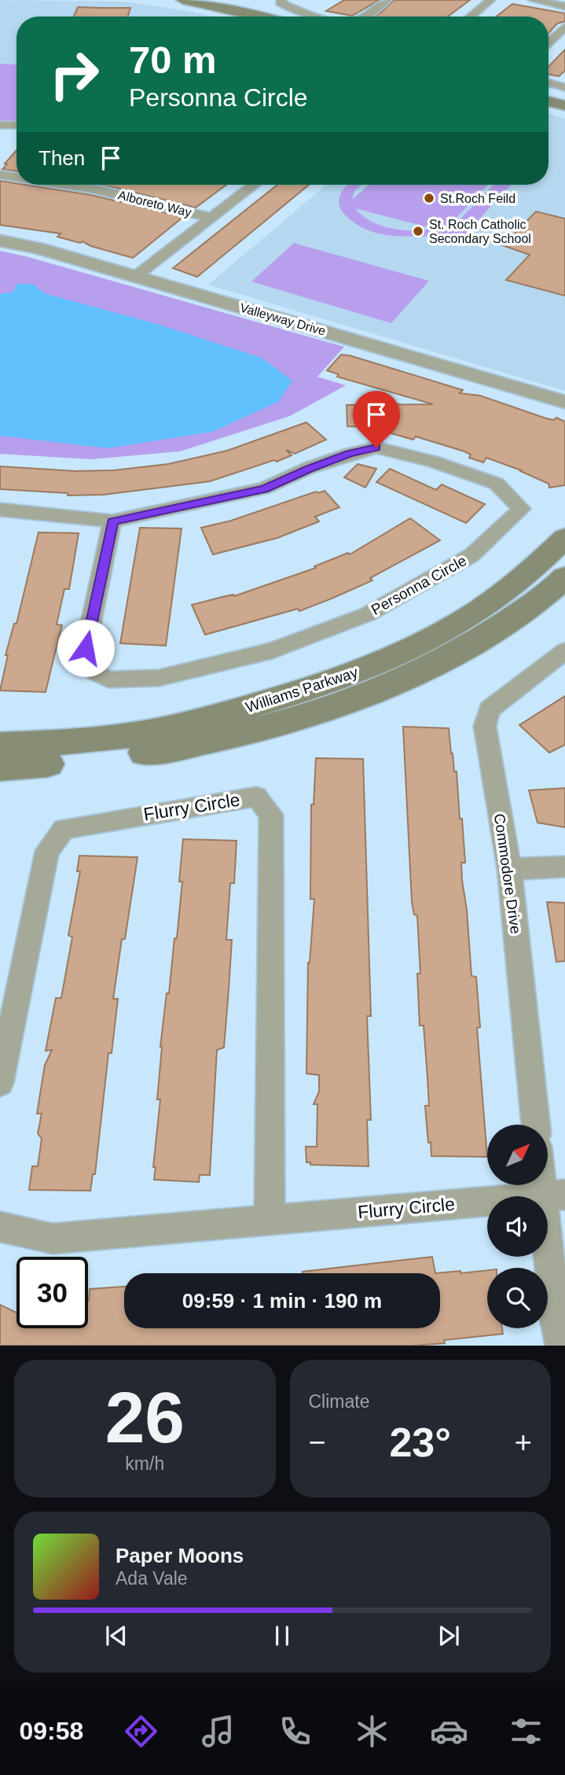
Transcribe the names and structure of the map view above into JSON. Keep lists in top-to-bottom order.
{
  "streets": {
    "main road": ["Williams Parkway"],
    "street": [
      "Alboreto Way",
      "Valleyway Drive",
      "Personna Circle",
      "Flurry Circle",
      "Commodore Drive"
    ]
  },
  "places": ["St.Roch Feild", "St. Roch Catholic Secondary School"],
  "north": "top right",
  "page": {
    "turn": ["70 m", "Personna Circle"],
    "then": "Then",
    "limit": "30",
    "trip": "09:59 · 1 min · 190 m",
    "tile": [
      ["26", "km/h"],
      "Climate"
    ],
    "heat": ["−", "23°", "+"],
    "song": ["Paper Moons", "Ada Vale"],
    "tabs": "09:58"
  }
}
